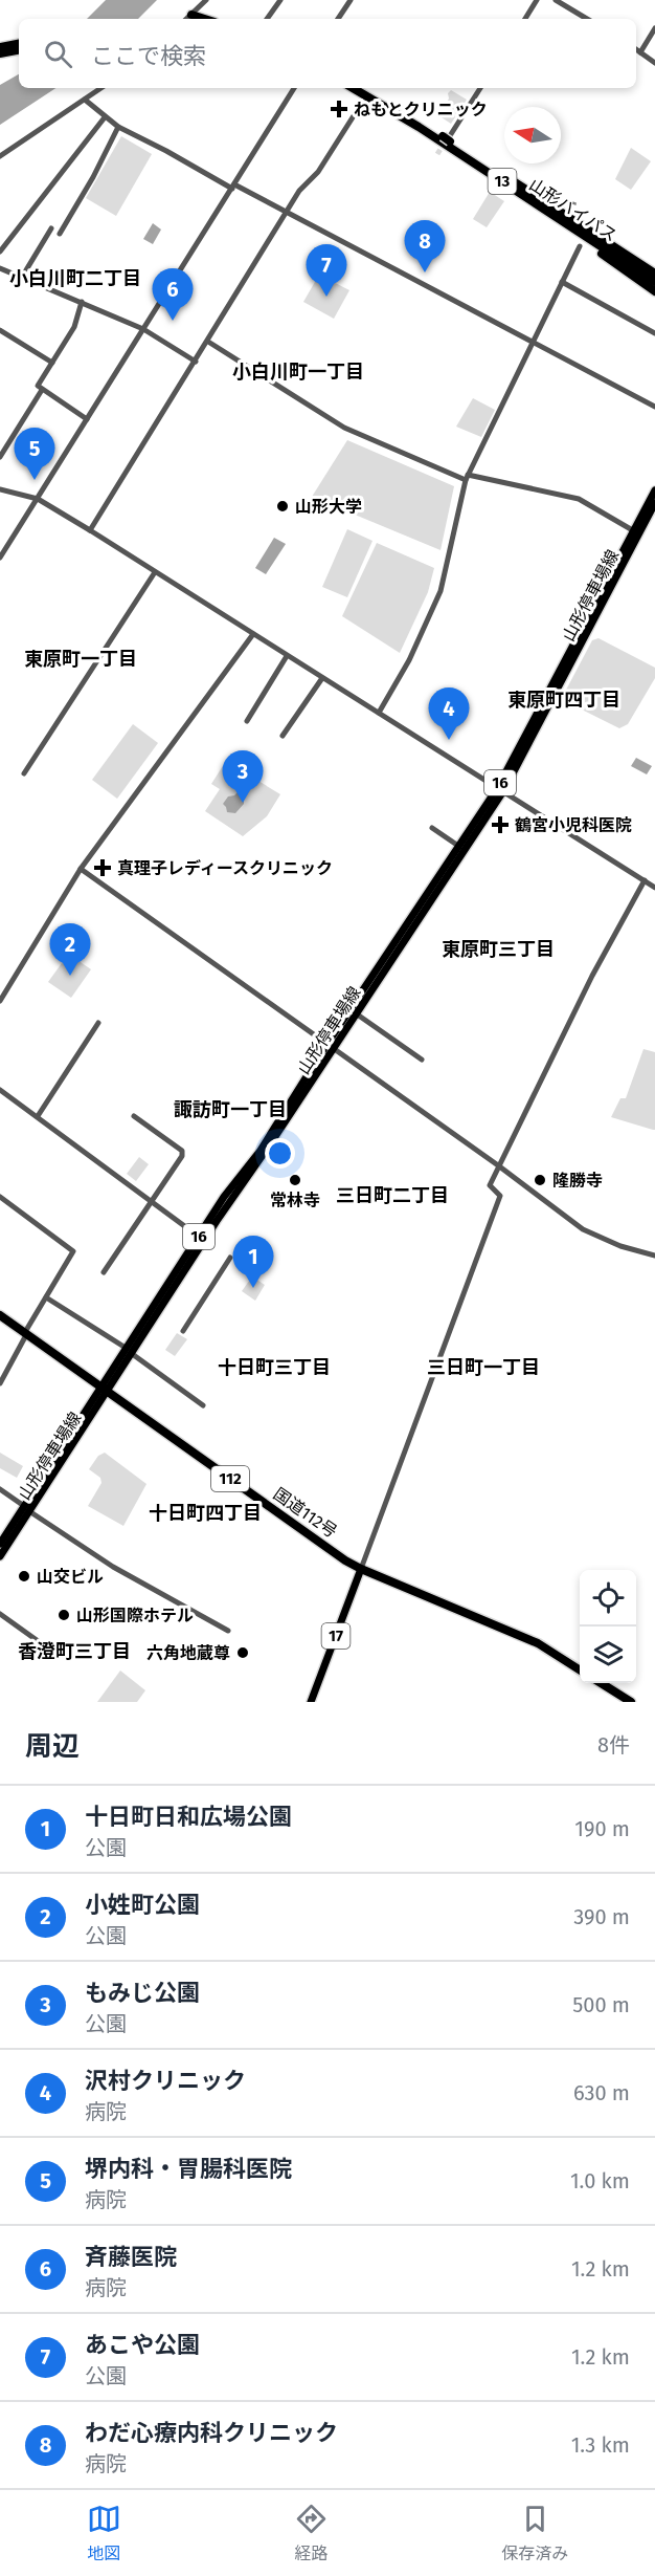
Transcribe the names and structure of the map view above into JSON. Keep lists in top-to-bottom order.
{
  "streets": {
    "highway": [
      "13",
      "山形バイパス",
      "112",
      "国道112号"
    ],
    "main road": ["山形停車場線", "16", "17"]
  },
  "crossings": [
    ["山形停車場線", "国道112号"],
    ["国道112号", "17"]
  ],
  "districts": [
    "小白川町二丁目",
    "小白川町一丁目",
    "東原町一丁目",
    "東原町四丁目",
    "東原町三丁目",
    "諏訪町一丁目",
    "三日町二丁目",
    "十日町三丁目",
    "三日町一丁目",
    "十日町四丁目",
    "香澄町三丁目"
  ],
  "places": {
    "health": ["ねもとクリニック", "鶴宮小児科医院", "真理子レディースクリニック"],
    "other": [
      "山形大学",
      "常林寺",
      "隆勝寺",
      "山交ビル",
      "山形国際ホテル",
      "六角地蔵尊"
    ]
  },
  "north": "left",
  "page": {
    "search": "ここで検索",
    "pins": [
      "8",
      "7",
      "6",
      "5",
      "4",
      "3",
      "2",
      "1"
    ],
    "heading": ["周辺", "8件"],
    "list": [
      {
        "mark": "1",
        "name": "十日町日和広場公園",
        "note": "公園",
        "value": "190 m"
      },
      {
        "mark": "2",
        "name": "小姓町公園",
        "note": "公園",
        "value": "390 m"
      },
      {
        "mark": "3",
        "name": "もみじ公園",
        "note": "公園",
        "value": "500 m"
      },
      {
        "mark": "4",
        "name": "沢村クリニック",
        "note": "病院",
        "value": "630 m"
      },
      {
        "mark": "5",
        "name": "堺内科・胃腸科医院",
        "note": "病院",
        "value": "1.0 km"
      },
      {
        "mark": "6",
        "name": "斉藤医院",
        "note": "病院",
        "value": "1.2 km"
      },
      {
        "mark": "7",
        "name": "あこや公園",
        "note": "公園",
        "value": "1.2 km"
      },
      {
        "mark": "8",
        "name": "わだ心療内科クリニック",
        "note": "病院",
        "value": "1.3 km"
      }
    ],
    "nav": ["地図", "経路", "保存済み"]
  }
}
